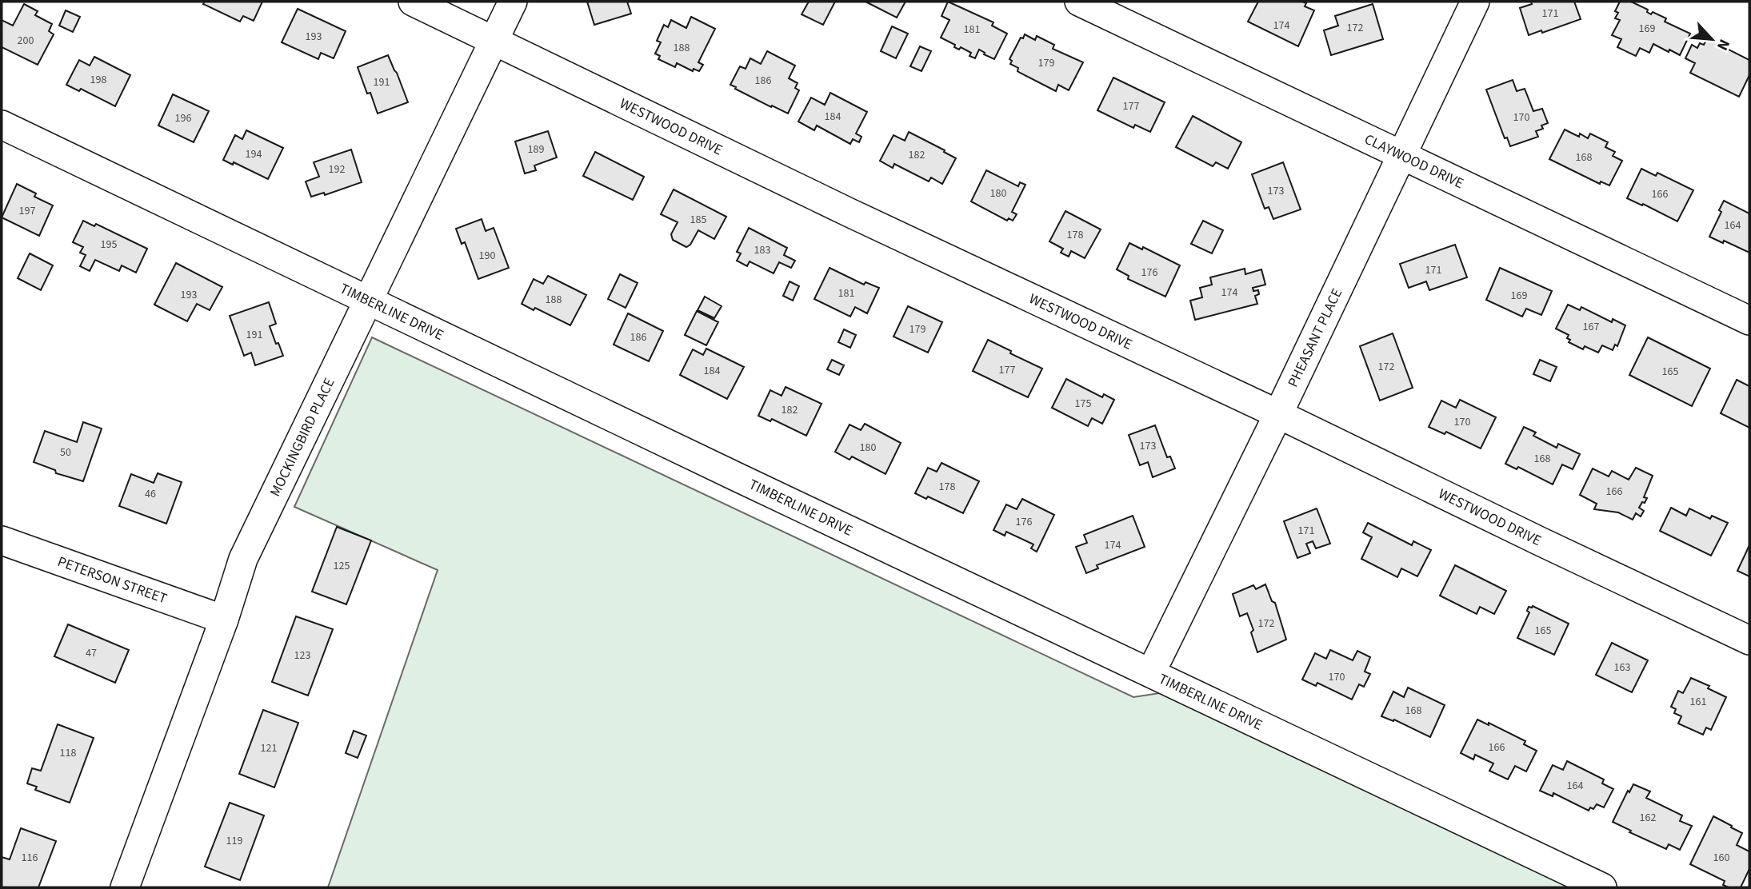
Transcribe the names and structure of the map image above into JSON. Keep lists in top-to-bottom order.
{
  "streets": {
    "street": [
      "WESTWOOD DRIVE",
      "CLAYWOOD DRIVE",
      "TIMBERLINE DRIVE",
      "PHEASANT PLACE",
      "MOCKINGBIRD PLACE",
      "PETERSON STREET"
    ]
  },
  "crossings": [
    ["WESTWOOD DRIVE", "PHEASANT PLACE"],
    ["WESTWOOD DRIVE", "MOCKINGBIRD PLACE"],
    ["CLAYWOOD DRIVE", "PHEASANT PLACE"],
    ["TIMBERLINE DRIVE", "PHEASANT PLACE"],
    ["TIMBERLINE DRIVE", "MOCKINGBIRD PLACE"],
    ["MOCKINGBIRD PLACE", "PETERSON STREET"]
  ],
  "house_numbers": [
    "171",
    "174",
    "172",
    "169",
    "181",
    "193",
    "200",
    "188",
    "179",
    "198",
    "186",
    "191",
    "177",
    "184",
    "170",
    "196",
    "189",
    "194",
    "182",
    "168",
    "192",
    "173",
    "180",
    "166",
    "197",
    "185",
    "164",
    "178",
    "195",
    "183",
    "190",
    "171",
    "176",
    "174",
    "181",
    "193",
    "169",
    "188",
    "167",
    "179",
    "191",
    "186",
    "172",
    "177",
    "184",
    "165",
    "175",
    "182",
    "170",
    "173",
    "180",
    "50",
    "168",
    "178",
    "166",
    "46",
    "176",
    "171",
    "174",
    "125",
    "172",
    "165",
    "47",
    "123",
    "163",
    "170",
    "161",
    "168",
    "166",
    "121",
    "118",
    "164",
    "162",
    "119",
    "116",
    "160"
  ],
  "north": "bottom right"
}
